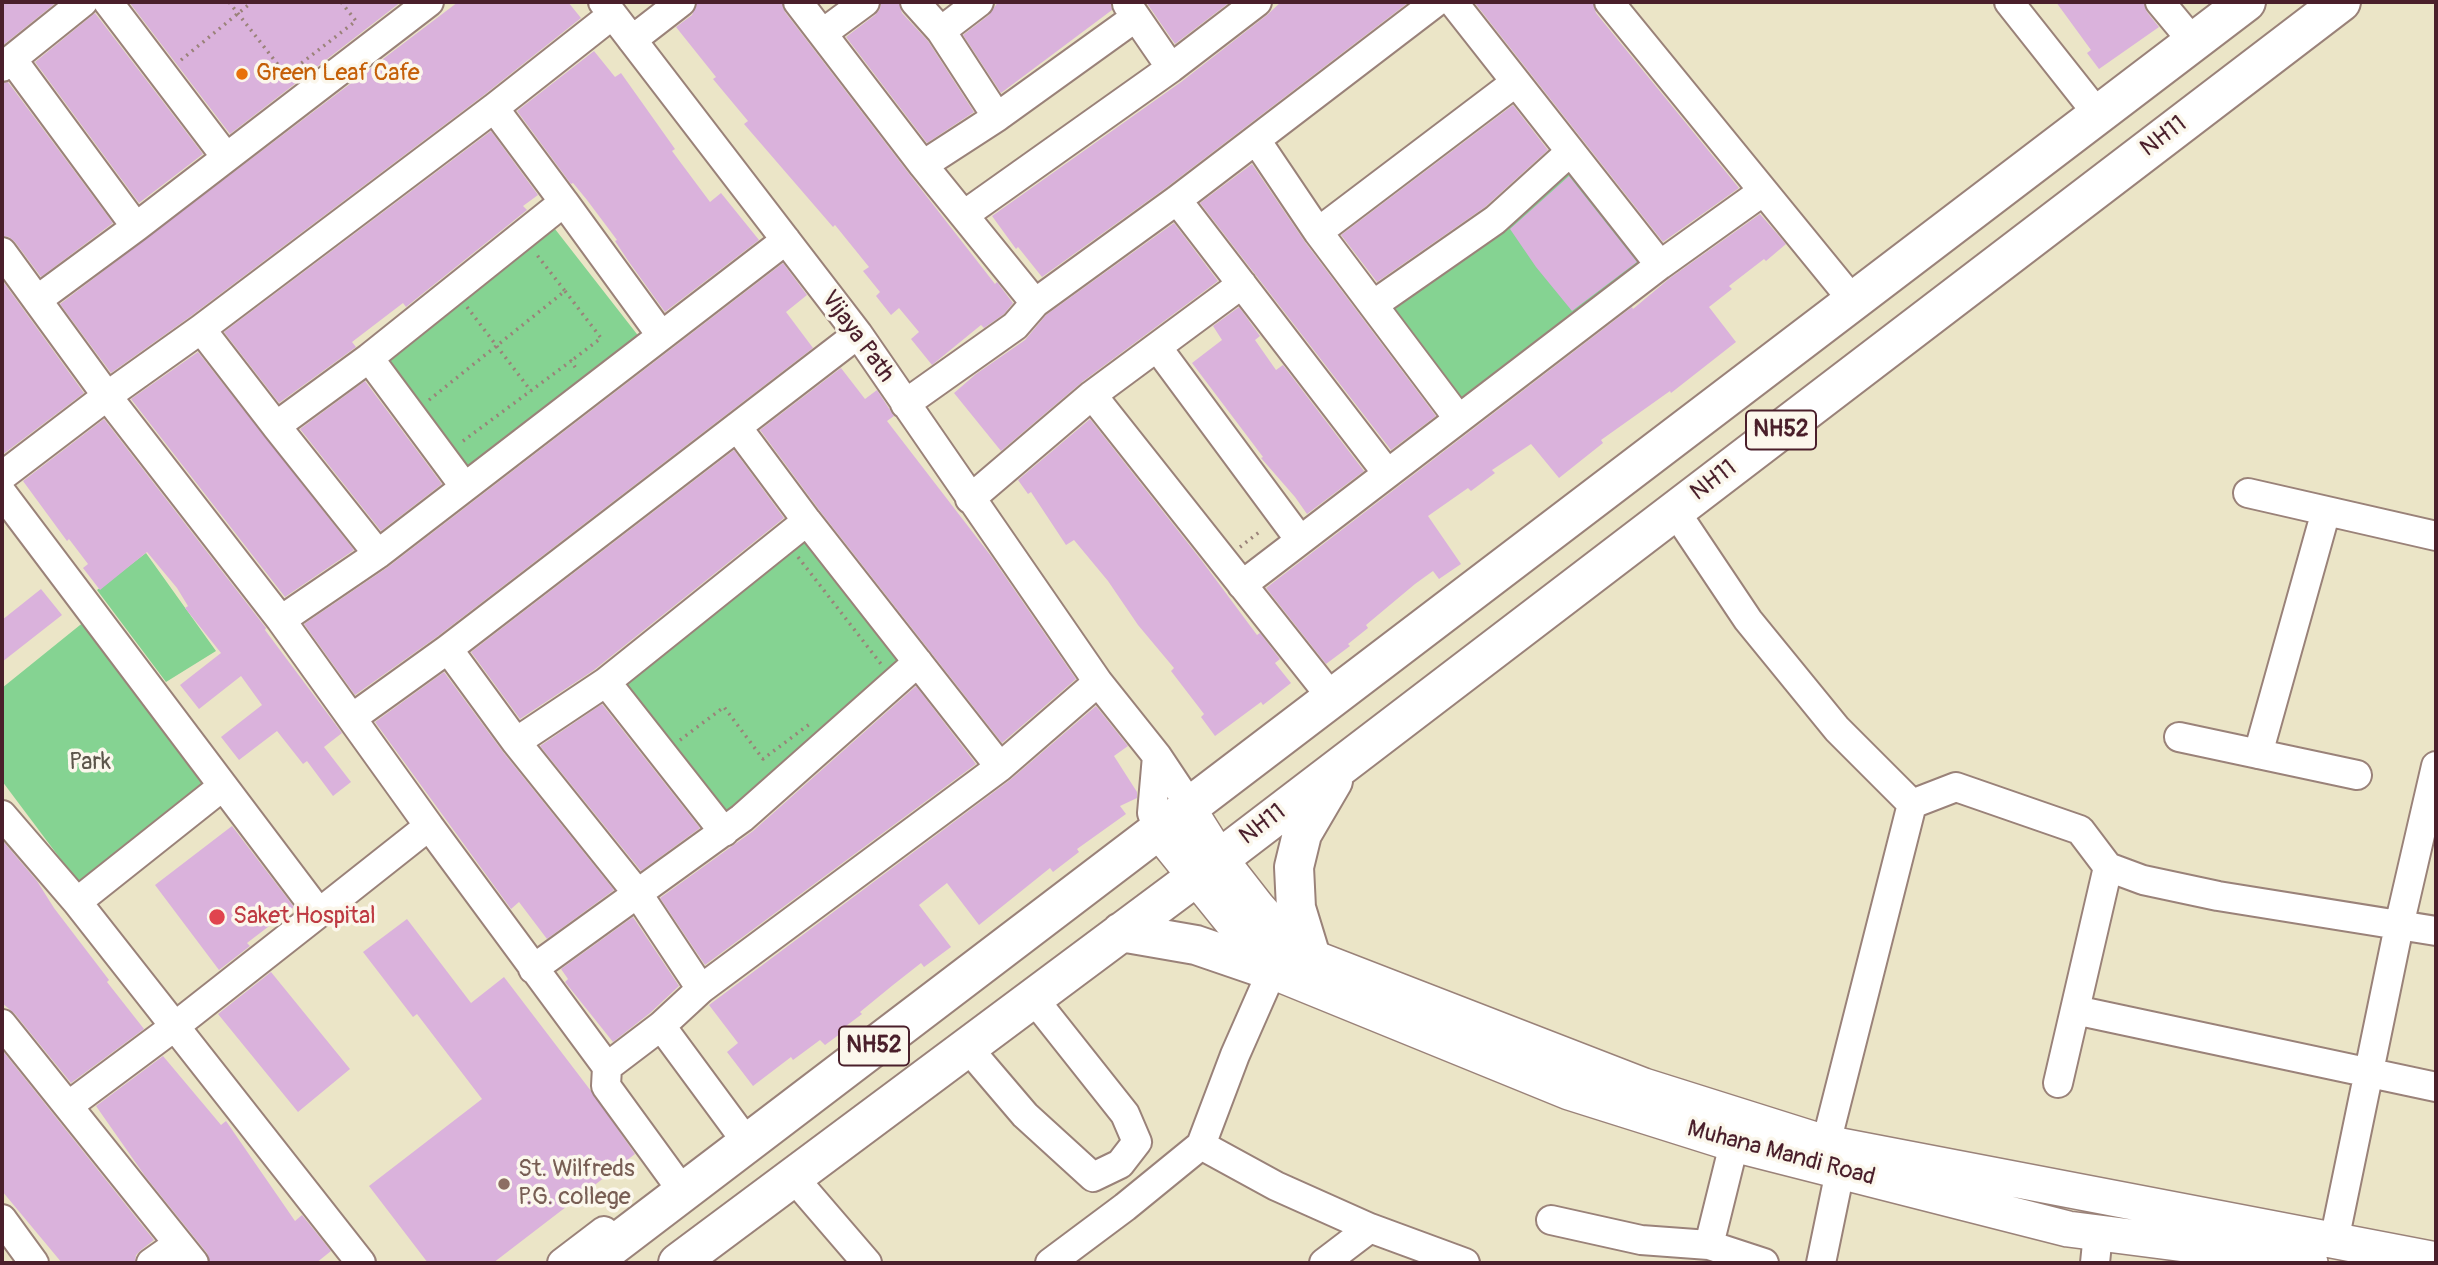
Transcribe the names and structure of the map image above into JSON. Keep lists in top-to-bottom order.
{
  "streets": {
    "highway": ["NH11", "NH52"],
    "main road": ["Muhana Mandi Road"],
    "street": ["Vijaya Path"]
  },
  "crossings": [
    ["NH11", "NH52"],
    ["Vijaya Path", "NH52"]
  ],
  "parks": ["Park"],
  "places": ["Green Leaf Cafe", "Saket Hospital", "St. Wilfreds P.G. college"]
}
